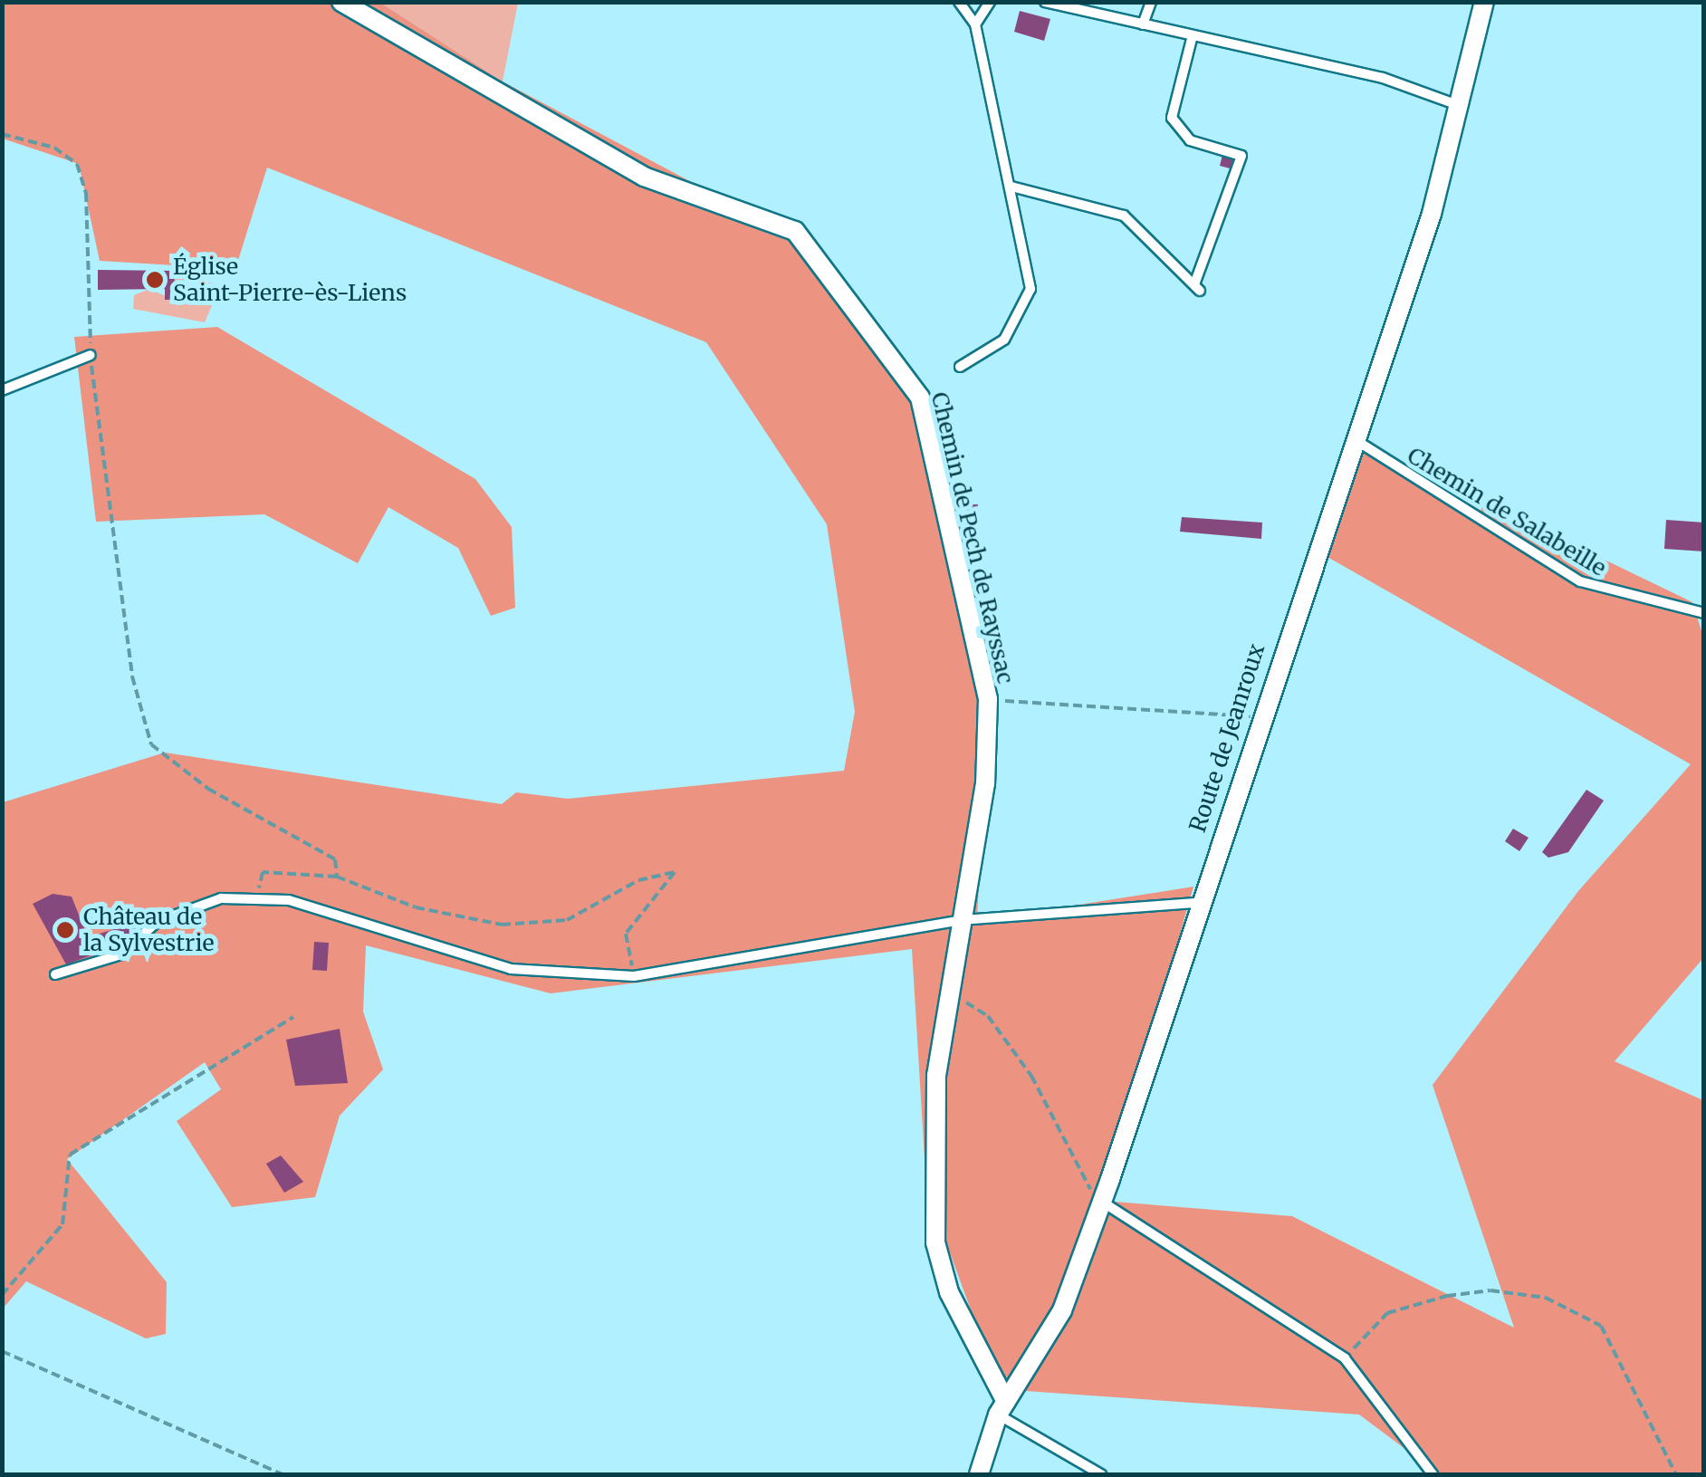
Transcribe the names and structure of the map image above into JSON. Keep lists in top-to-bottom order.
{
  "streets": {
    "street": ["Chemin de Pech de Rayssac", "Route de Jeanroux"],
    "lane": ["Chemin de Salabeille"]
  },
  "crossings": [
    ["Chemin de Salabeille", "Route de Jeanroux"],
    ["Chemin de Pech de Rayssac", "Route de Jeanroux"]
  ],
  "places": ["Église Saint-Pierre-ès-Liens", "Château de la Sylvestrie"]
}
